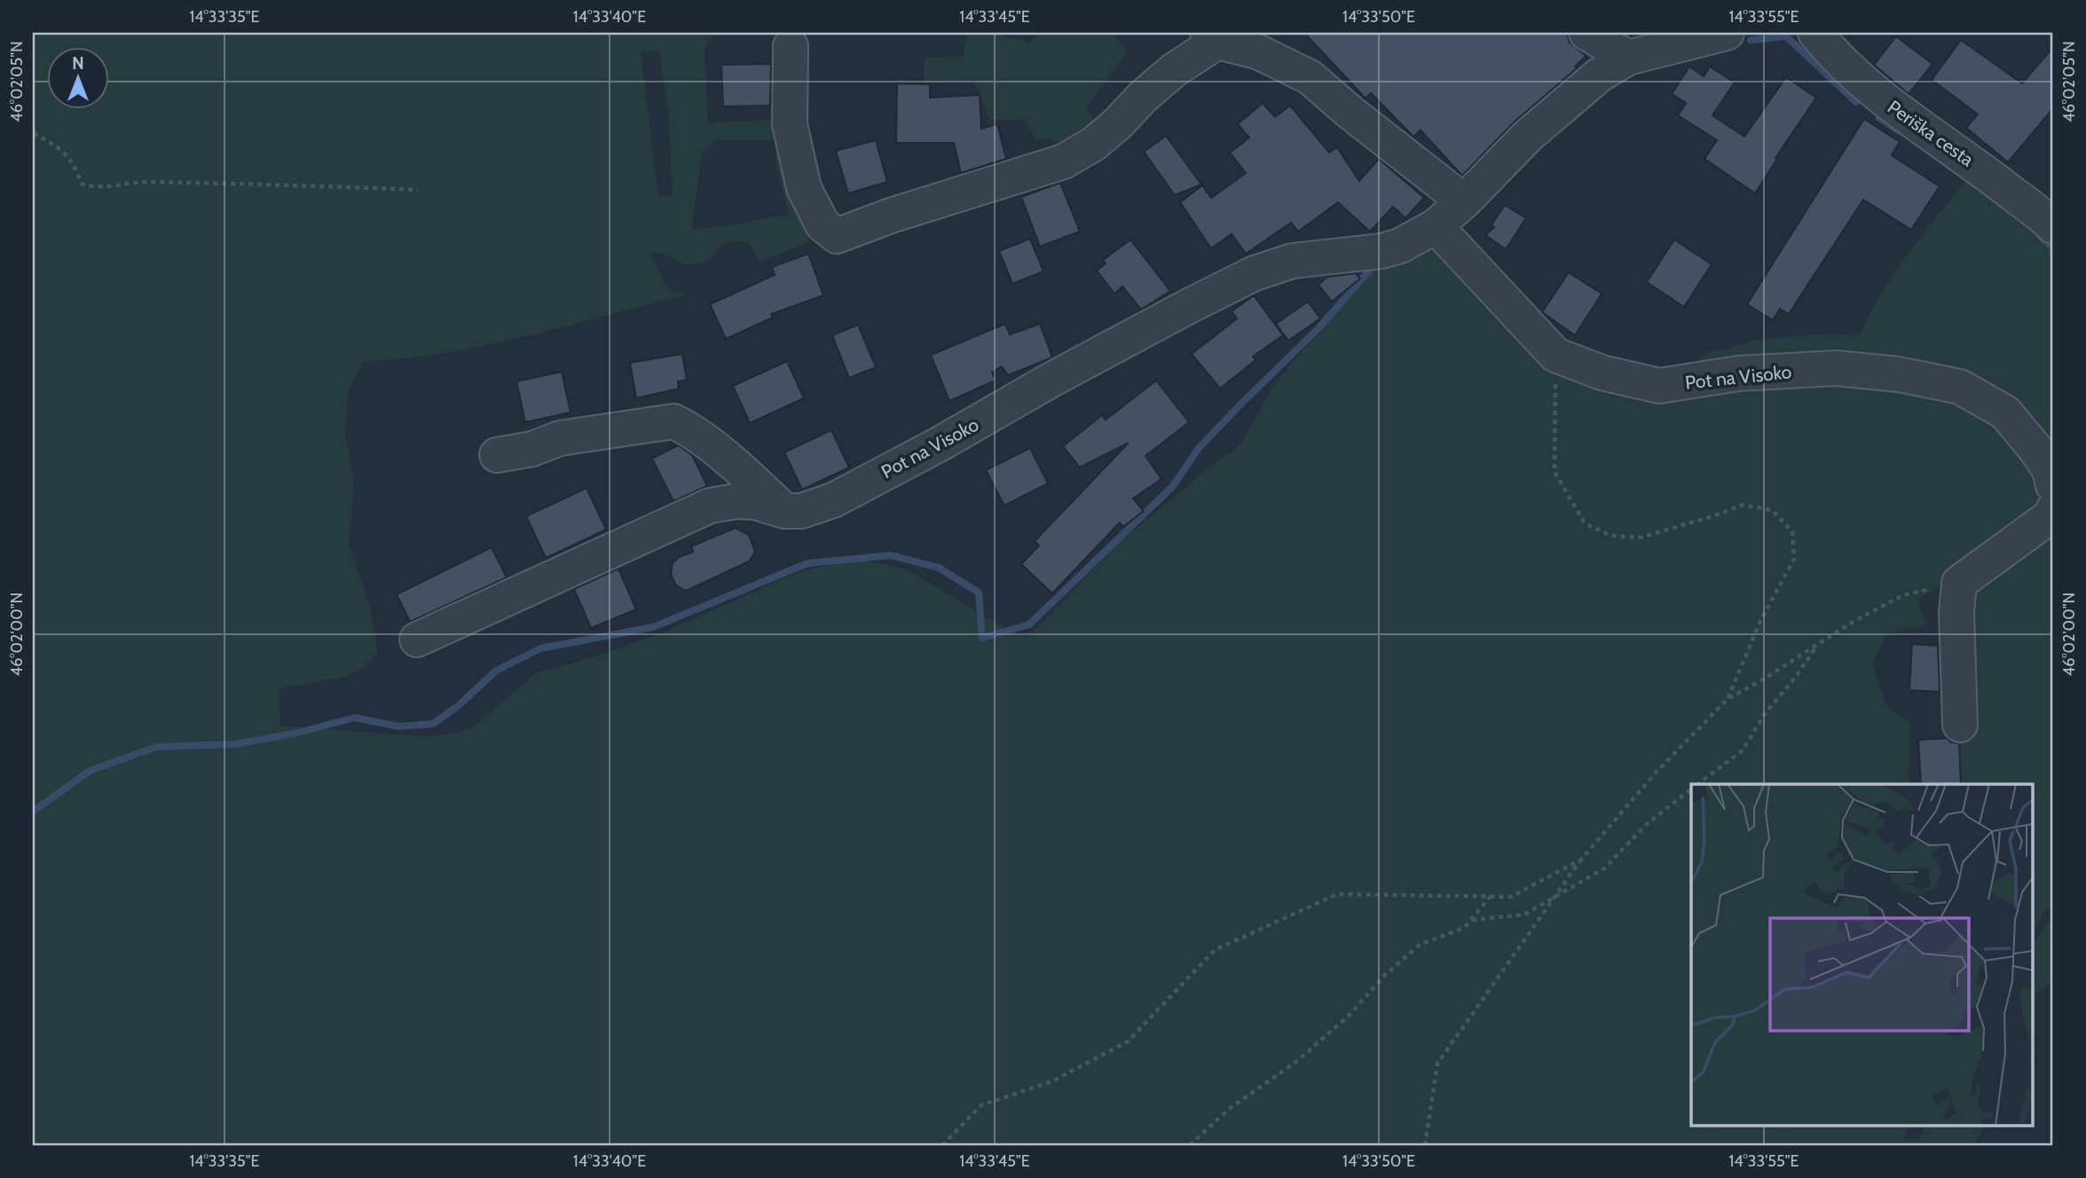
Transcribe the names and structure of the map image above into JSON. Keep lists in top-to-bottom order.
{
  "streets": {
    "street": ["Periška cesta", "Pot na Visoko"]
  },
  "north": "top",
  "coordinates": [
    "14°33'35\"E",
    "14°33'40\"E",
    "14°33'45\"E",
    "14°33'50\"E",
    "14°33'55\"E",
    "46°02'05\"N",
    "46°02'00\"N"
  ]
}
